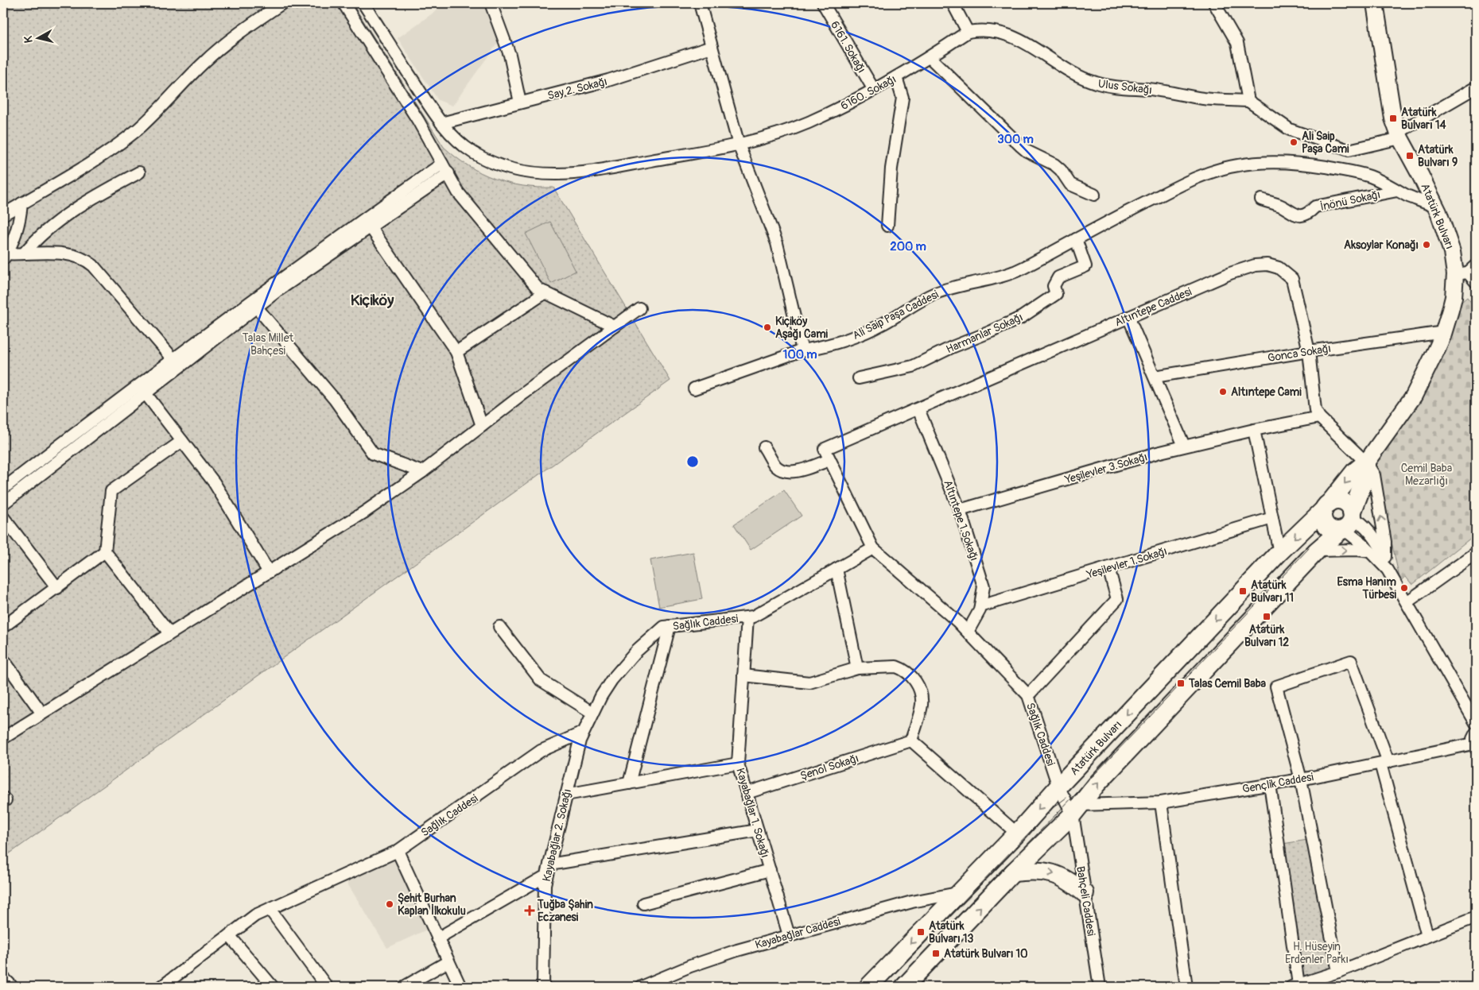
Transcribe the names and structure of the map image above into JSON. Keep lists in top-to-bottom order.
{
  "streets": {
    "main road": ["Atatürk Bulvarı"],
    "street": [
      "6161. Sokağı",
      "Ulus Sokağı",
      "Say 2. Sokağı",
      "6160. Sokağı",
      "İnönü Sokağı",
      "Altıntepe Caddesi",
      "Ali Saip Paşa Caddesi",
      "Harmanlar Sokağı",
      "Gonca Sokağı",
      "Yeşilevler 3.Sokağı",
      "Altıntepe 1.Sokağı",
      "Yeşilevler 1.Sokağı",
      "Sağlık Caddesi",
      "Şenol Sokağı",
      "Gençlik Caddesi",
      "Kayabağlar 1. Sokağı",
      "Kayabağlar 2. Sokağı",
      "Bahçeli Caddesi",
      "Kayabağlar Caddesi"
    ]
  },
  "crossings": [
    ["6161. Sokağı", "6160. Sokağı"],
    ["Ulus Sokağı", "6160. Sokağı"],
    ["Say 2. Sokağı", "6160. Sokağı"],
    ["İnönü Sokağı", "Ali Saip Paşa Caddesi"],
    ["Atatürk Bulvarı", "Ali Saip Paşa Caddesi"],
    ["Atatürk Bulvarı", "Gonca Sokağı"],
    ["Atatürk Bulvarı", "Sağlık Caddesi"],
    ["Atatürk Bulvarı", "Gençlik Caddesi"],
    ["Atatürk Bulvarı", "Bahçeli Caddesi"],
    ["Atatürk Bulvarı", "Kayabağlar Caddesi"],
    ["Altıntepe Caddesi", "Gonca Sokağı"],
    ["Altıntepe Caddesi", "Yeşilevler 3.Sokağı"],
    ["Altıntepe Caddesi", "Altıntepe 1.Sokağı"],
    ["Ali Saip Paşa Caddesi", "Harmanlar Sokağı"],
    ["Yeşilevler 3.Sokağı", "Altıntepe 1.Sokağı"],
    ["Altıntepe 1.Sokağı", "Yeşilevler 1.Sokağı"],
    ["Altıntepe 1.Sokağı", "Sağlık Caddesi"],
    ["Sağlık Caddesi", "Gençlik Caddesi"],
    ["Sağlık Caddesi", "Kayabağlar 1. Sokağı"],
    ["Sağlık Caddesi", "Kayabağlar 2. Sokağı"],
    ["Sağlık Caddesi", "Bahçeli Caddesi"],
    ["Şenol Sokağı", "Kayabağlar 1. Sokağı"],
    ["Gençlik Caddesi", "Bahçeli Caddesi"],
    ["Kayabağlar 1. Sokağı", "Kayabağlar Caddesi"]
  ],
  "districts": ["Kiçiköy"],
  "parks": ["Talas Millet Bahçesi", "Cemil Baba Mezarlığı", "H. Hüseyin Erdenler Parkı"],
  "places": {
    "transit": [
      "Atatürk Bulvarı 14",
      "Atatürk Bulvarı 9",
      "Atatürk Bulvarı 11",
      "Atatürk Bulvarı 12",
      "Talas Cemil Baba",
      "Atatürk Bulvarı 13",
      "Atatürk Bulvarı 10"
    ],
    "other": [
      "Ali Saip Paşa Cami",
      "Aksoylar Konağı",
      "Kiçiköy Aşağı Cami",
      "Altıntepe Cami",
      "Esma Hanım Türbesi",
      "Şehit Burhan Kaplan İlkokulu"
    ],
    "health": ["Tuğba Şahin Eczanesi"]
  },
  "north": "left",
  "rings": ["300 m", "200 m", "100 m"]
}
